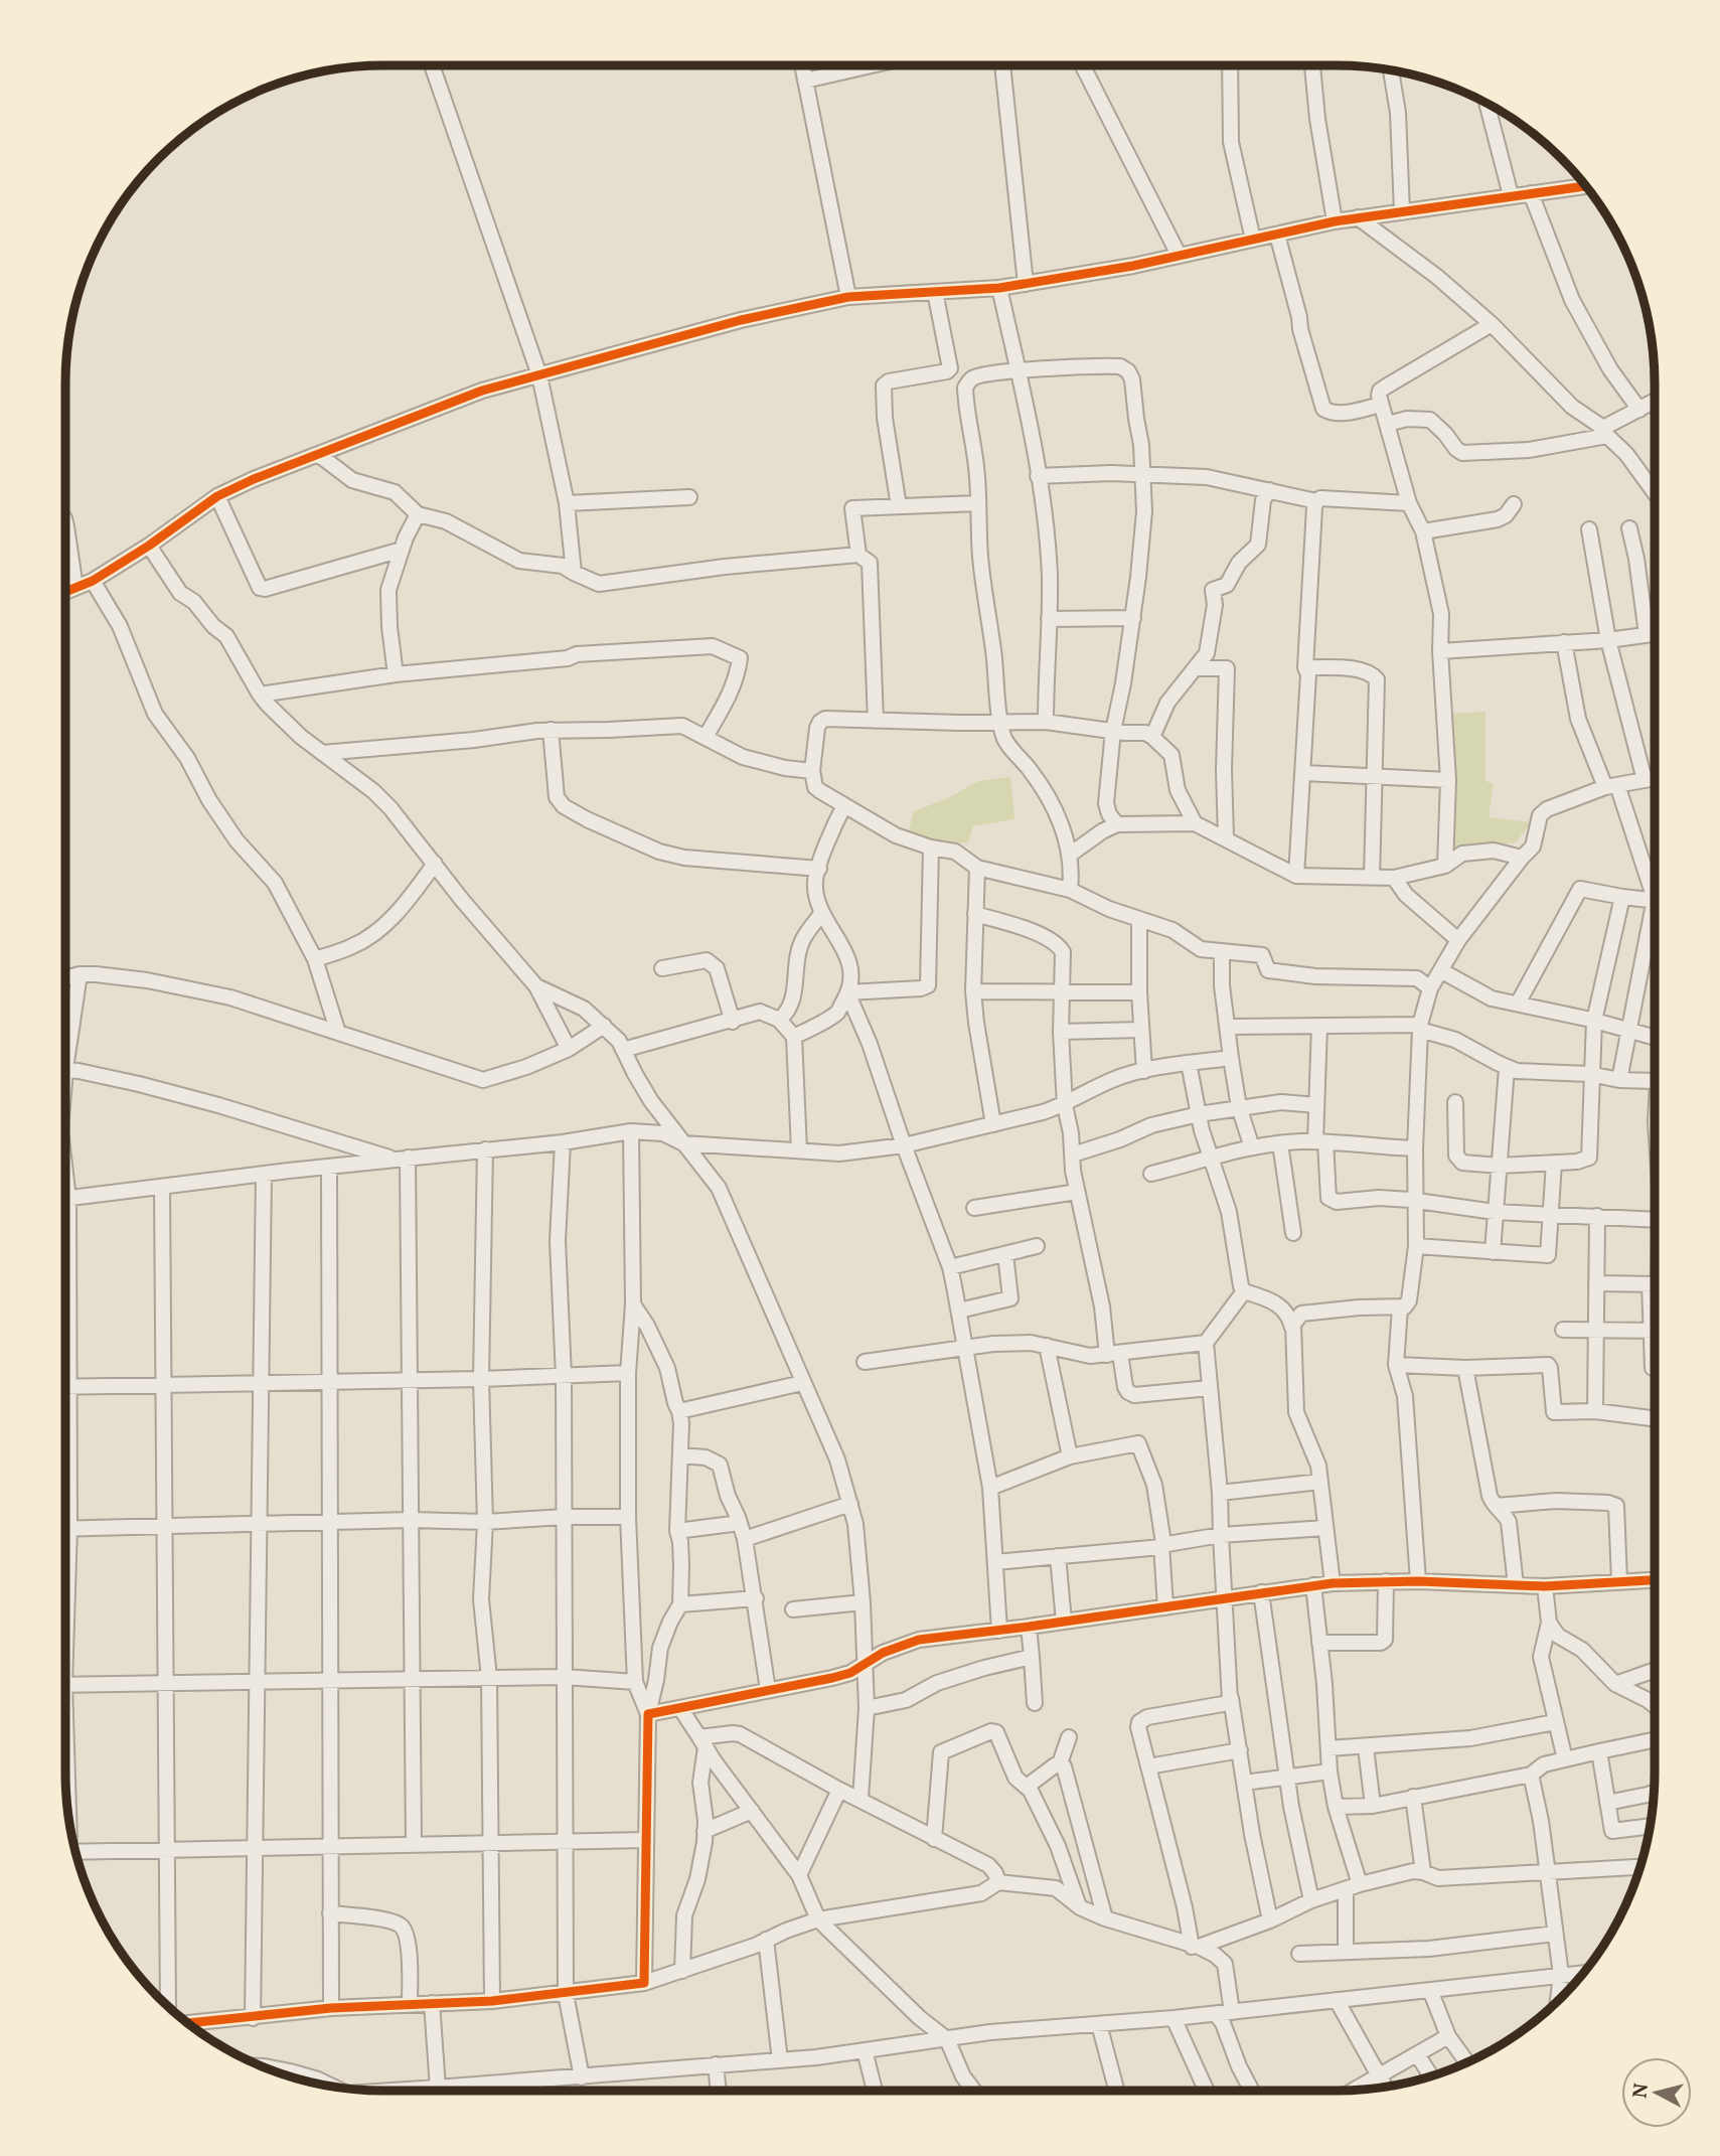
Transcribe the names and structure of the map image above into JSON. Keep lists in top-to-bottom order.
{
  "north": "left"
}
